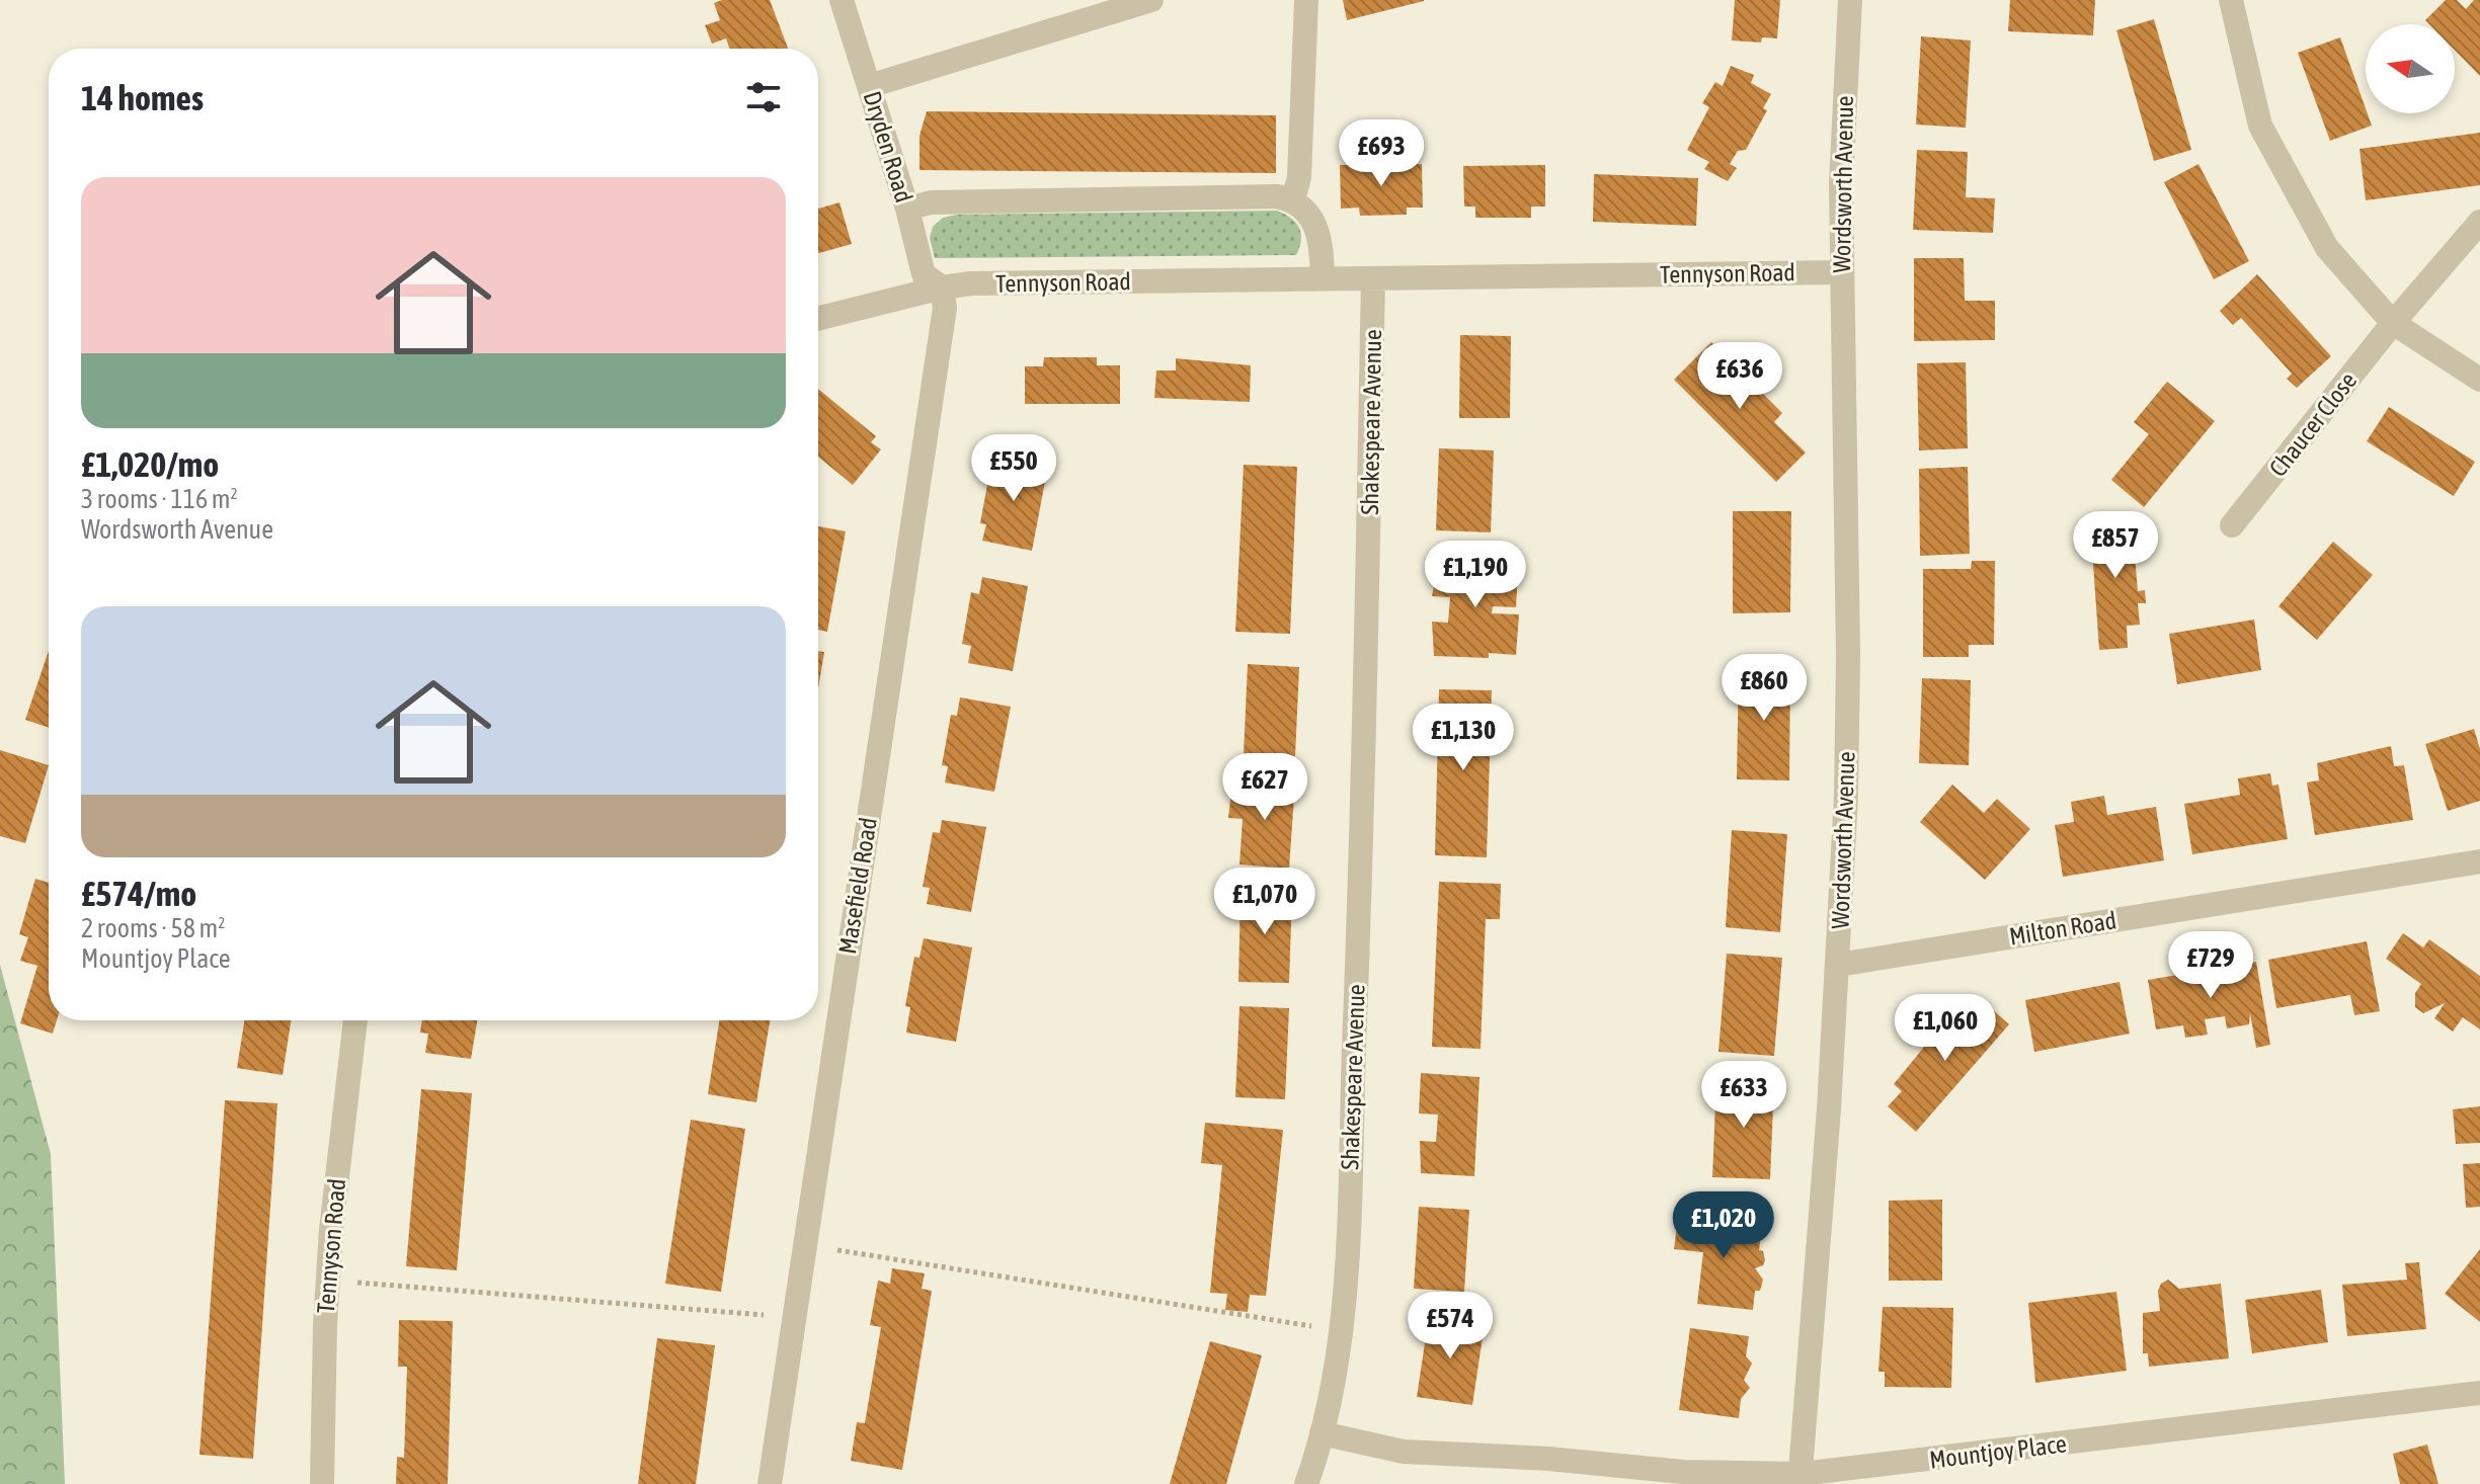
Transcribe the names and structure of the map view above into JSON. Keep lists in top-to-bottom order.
{
  "streets": {
    "street": [
      "Dryden Road",
      "Wordsworth Avenue",
      "Tennyson Road",
      "Shakespeare Avenue",
      "Chaucer Close",
      "Masefield Road",
      "Milton Road",
      "Mountjoy Place"
    ]
  },
  "crossings": [
    ["Dryden Road", "Tennyson Road"],
    ["Dryden Road", "Masefield Road"],
    ["Wordsworth Avenue", "Tennyson Road"],
    ["Wordsworth Avenue", "Milton Road"],
    ["Wordsworth Avenue", "Mountjoy Place"],
    ["Tennyson Road", "Shakespeare Avenue"],
    ["Tennyson Road", "Masefield Road"],
    ["Shakespeare Avenue", "Mountjoy Place"]
  ],
  "north": "left",
  "page": {
    "heading": "14 homes",
    "price": [
      "£693",
      "£636",
      "£550",
      "£857",
      "£1,190",
      "£860",
      "£1,130",
      "£627",
      "£1,070",
      "£729",
      "£1,060",
      "£633",
      "£1,020",
      "£574"
    ],
    "list": [
      {
        "name": "£1,020/mo",
        "note": "3 rooms · 116 m² · Wordsworth Avenue"
      },
      {
        "name": "£574/mo",
        "note": "2 rooms · 58 m² · Mountjoy Place"
      }
    ]
  }
}
